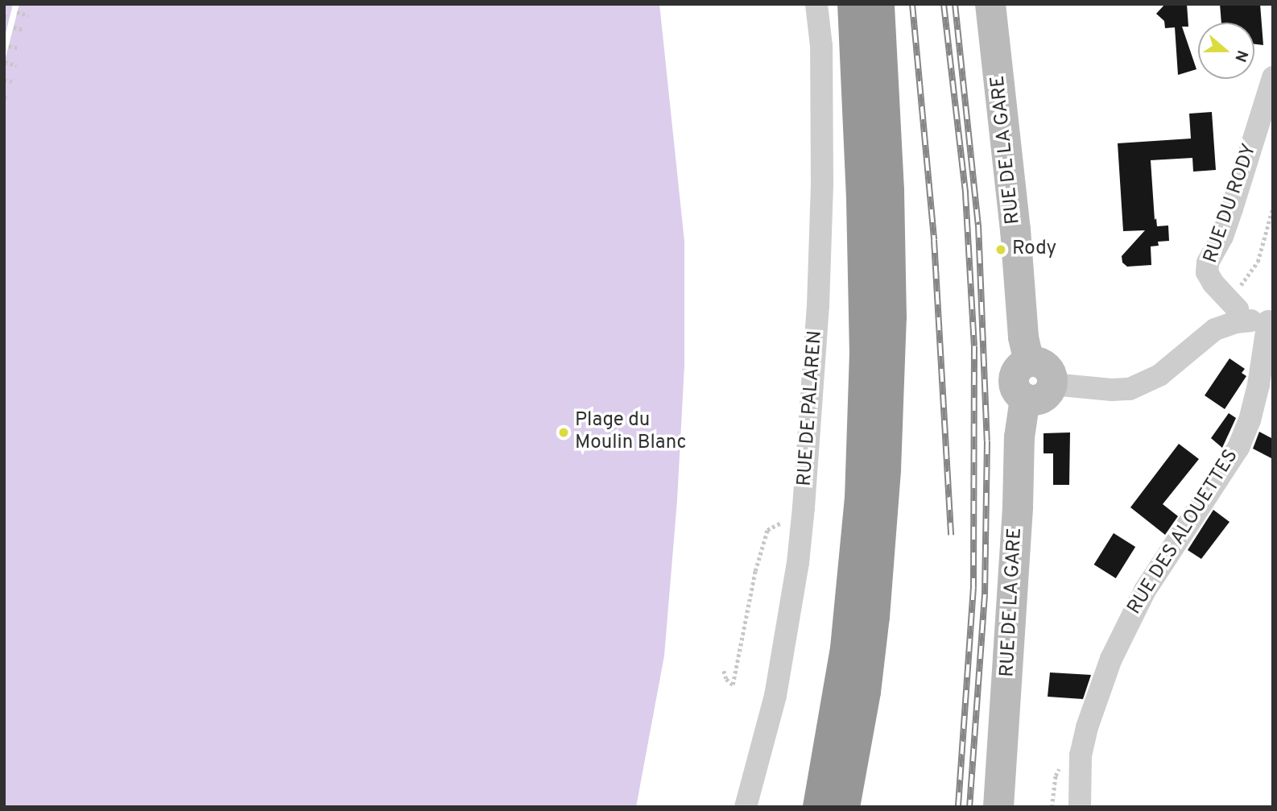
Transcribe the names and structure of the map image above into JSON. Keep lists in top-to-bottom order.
{
  "streets": {
    "main road": ["RUE DE LA GARE"],
    "street": ["RUE DU RODY", "RUE DE PALAREN", "RUE DES ALOUETTES"]
  },
  "places": ["Rody", "Plage du Moulin Blanc"],
  "north": "right"
}
